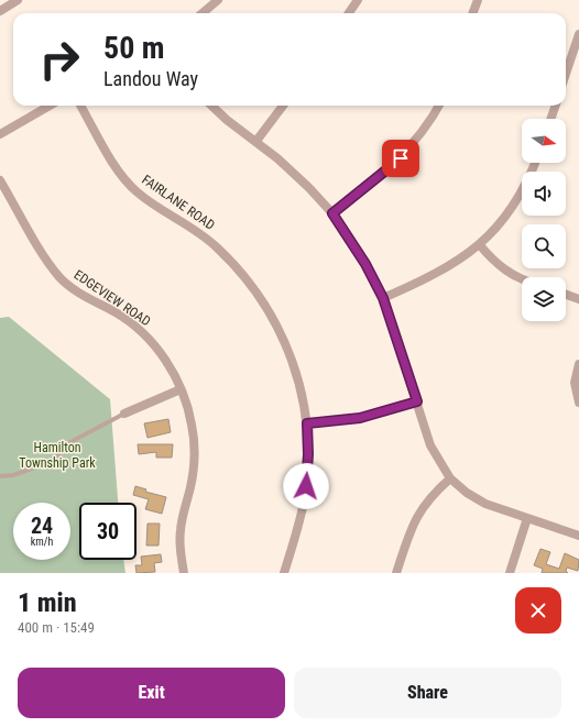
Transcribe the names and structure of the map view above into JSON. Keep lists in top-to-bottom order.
{
  "streets": {
    "street": ["FAIRLANE ROAD", "EDGEVIEW ROAD"]
  },
  "parks": ["Hamilton Township Park"],
  "north": "right",
  "page": {
    "turn": ["50 m", "Landou Way"],
    "speed": "24 km/h",
    "limit": "30",
    "heading": ["1 min", "400 m · 15:49"],
    "buttons": ["Exit", "Share"]
  }
}
